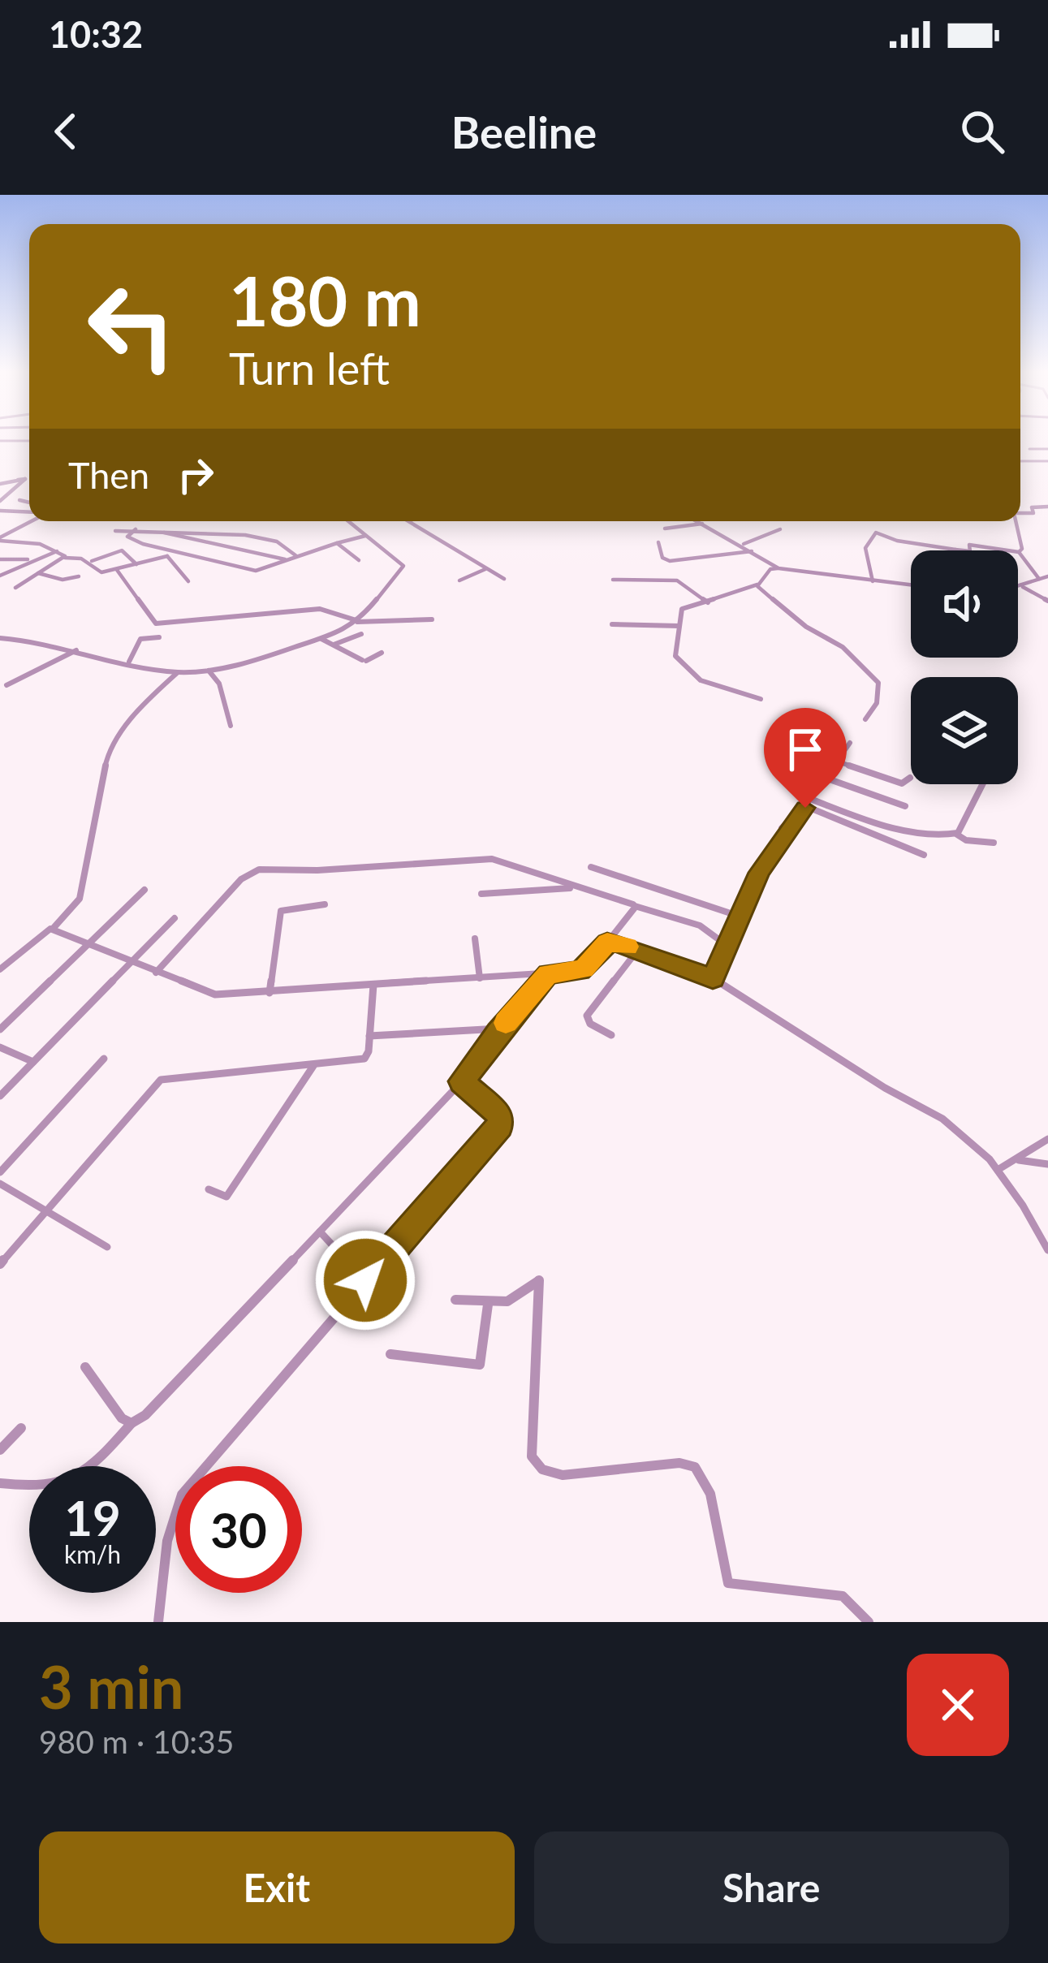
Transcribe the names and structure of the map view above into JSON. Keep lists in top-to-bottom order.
{
  "page": {
    "status": "10:32",
    "header": "Beeline",
    "turn": ["180 m", "Turn left"],
    "then": "Then",
    "speed": "19 km/h",
    "limit": "30",
    "heading": ["3 min", "980 m · 10:35"],
    "buttons": ["Exit", "Share"]
  }
}
